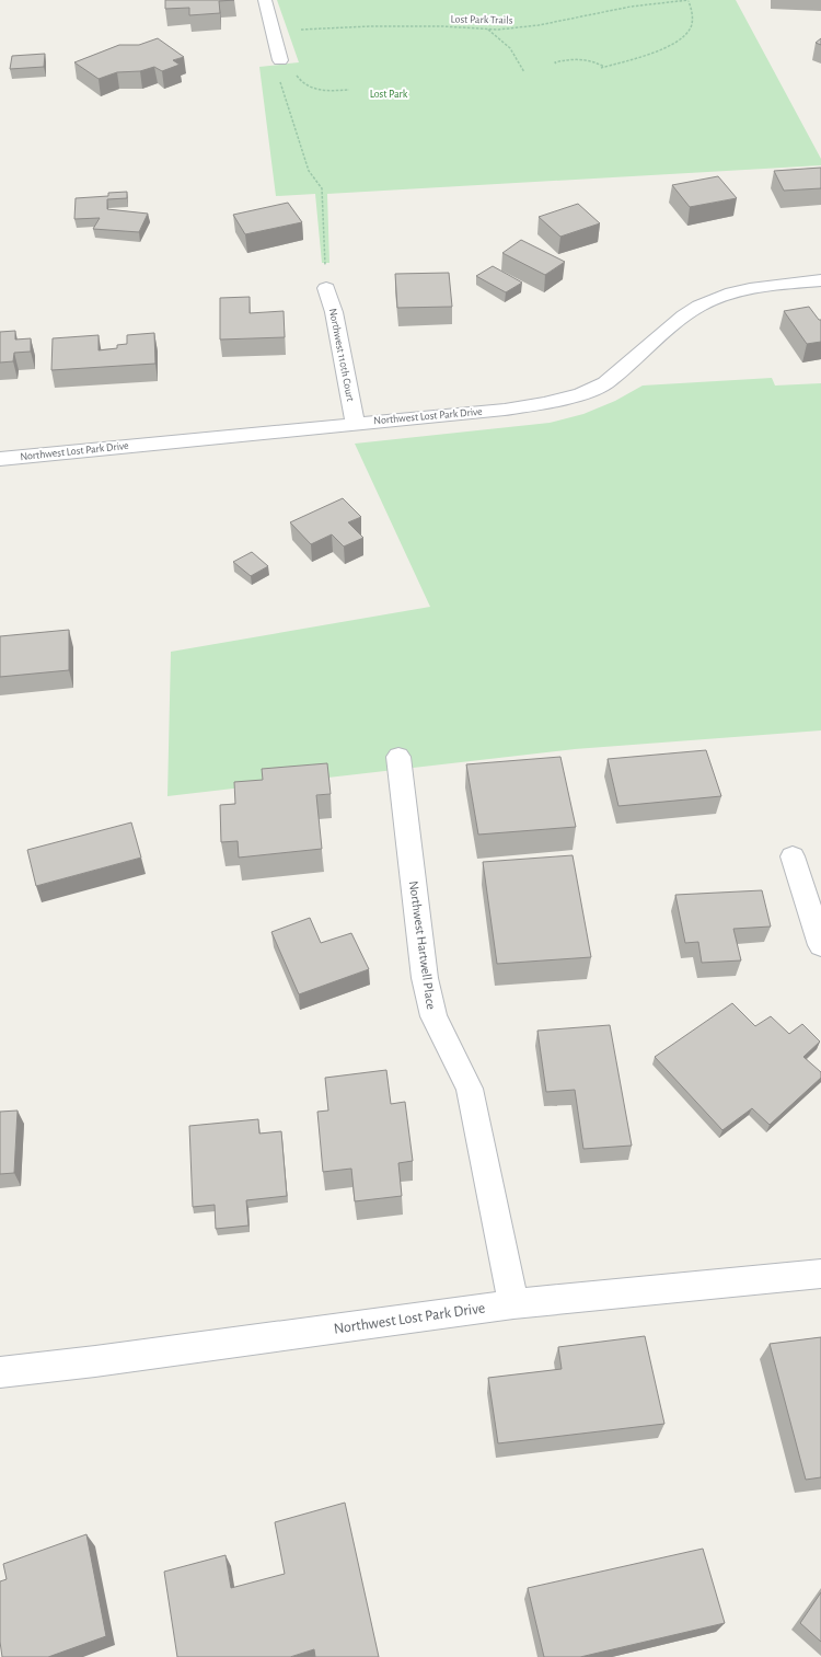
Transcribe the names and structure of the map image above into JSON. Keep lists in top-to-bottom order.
{
  "streets": {
    "street": ["Northwest 110th Court", "Northwest Lost Park Drive", "Northwest Hartwell Place"],
    "path": ["Lost Park Trails"]
  },
  "crossings": [
    ["Northwest 110th Court", "Northwest Lost Park Drive"],
    ["Northwest Lost Park Drive", "Northwest Hartwell Place"]
  ],
  "parks": ["Lost Park"]
}
